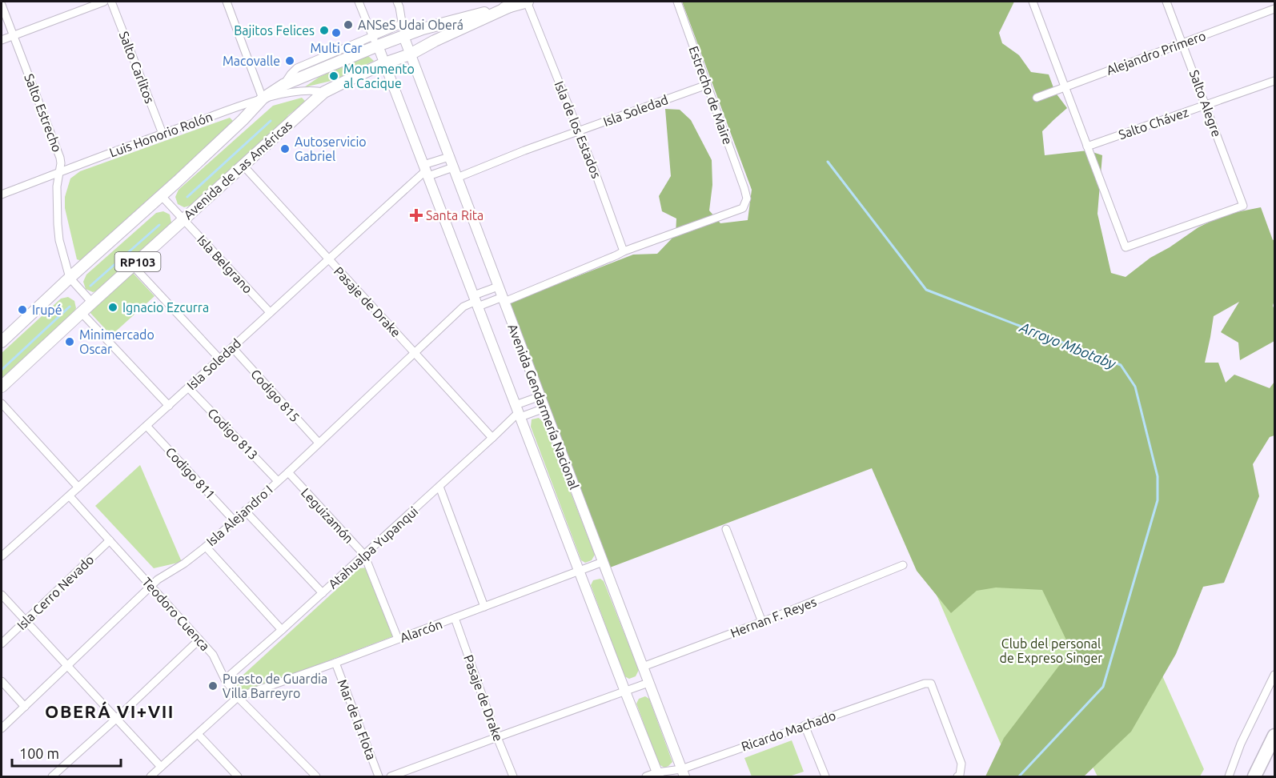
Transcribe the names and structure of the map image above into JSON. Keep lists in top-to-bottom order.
{
  "streets": {
    "main road": ["Avenida de Las Américas", "RP103"],
    "street": [
      "Alejandro Primero",
      "Salto Carlitos",
      "Estrecho de Maire",
      "Salto Alegre",
      "Isla Soledad",
      "Salto Estrecho",
      "Salto Chávez",
      "Isla de los Estados",
      "Luis Honorio Rolón",
      "Isla Belgrano",
      "Pasaje de Drake",
      "Codigo 815",
      "Avenida Gendarmería Nacional",
      "Codigo 813",
      "Codigo 811",
      "Isla Alejandro I",
      "Leguizamón",
      "Atahualpa Yupanqui",
      "Isla Cerro Nevado",
      "Teodoro Cuenca",
      "Hernan F. Reyes",
      "Alarcón",
      "Mar de la Flota",
      "Ricardo Machado"
    ]
  },
  "crossings": [
    ["Alejandro Primero", "Salto Alegre"],
    ["Salto Carlitos", "Luis Honorio Rolón"],
    ["Estrecho de Maire", "Isla Soledad"],
    ["Estrecho de Maire", "Isla de los Estados"],
    ["Salto Alegre", "Salto Chávez"],
    ["Isla Soledad", "Isla de los Estados"],
    ["Isla Soledad", "Isla Belgrano"],
    ["Isla Soledad", "Pasaje de Drake"],
    ["Isla Soledad", "Codigo 815"],
    ["Isla Soledad", "Avenida Gendarmería Nacional"],
    ["Isla Soledad", "Codigo 813"],
    ["Isla Soledad", "Codigo 811"],
    ["Isla Soledad", "Teodoro Cuenca"],
    ["Salto Estrecho", "Luis Honorio Rolón"],
    ["Salto Estrecho", "Avenida de Las Américas"],
    ["Isla de los Estados", "Avenida de Las Américas"],
    ["Luis Honorio Rolón", "Avenida de Las Américas"],
    ["Avenida de Las Américas", "Isla Belgrano"],
    ["Avenida de Las Américas", "Pasaje de Drake"],
    ["Avenida de Las Américas", "Avenida Gendarmería Nacional"],
    ["Pasaje de Drake", "Isla Alejandro I"],
    ["Pasaje de Drake", "Atahualpa Yupanqui"],
    ["Pasaje de Drake", "Alarcón"],
    ["Codigo 815", "Isla Alejandro I"],
    ["Avenida Gendarmería Nacional", "Isla Alejandro I"],
    ["Avenida Gendarmería Nacional", "Atahualpa Yupanqui"],
    ["Avenida Gendarmería Nacional", "Hernan F. Reyes"],
    ["Avenida Gendarmería Nacional", "Alarcón"],
    ["Avenida Gendarmería Nacional", "Ricardo Machado"],
    ["Codigo 813", "Isla Alejandro I"],
    ["Codigo 811", "Isla Alejandro I"],
    ["Isla Alejandro I", "Leguizamón"],
    ["Isla Alejandro I", "Teodoro Cuenca"],
    ["Leguizamón", "Atahualpa Yupanqui"],
    ["Leguizamón", "Alarcón"],
    ["Atahualpa Yupanqui", "Teodoro Cuenca"],
    ["Isla Cerro Nevado", "Teodoro Cuenca"],
    ["Teodoro Cuenca", "Alarcón"],
    ["Alarcón", "Mar de la Flota"]
  ],
  "districts": ["OBERÁ VI+VII"],
  "water": ["Arroyo Mbotaby"],
  "parks": ["Club del personal de Expreso Singer"],
  "places": {
    "other": [
      "ANSeS Udai Oberá",
      "Bajitos Felices",
      "Multi Car",
      "Macovalle",
      "Monumento al Cacique",
      "Autoservicio Gabriel",
      "Ignacio Ezcurra",
      "Irupé",
      "Minimercado Oscar",
      "Puesto de Guardia Villa Barreyro"
    ],
    "health": ["Santa Rita"]
  },
  "scale_bar": "100 m"
}
